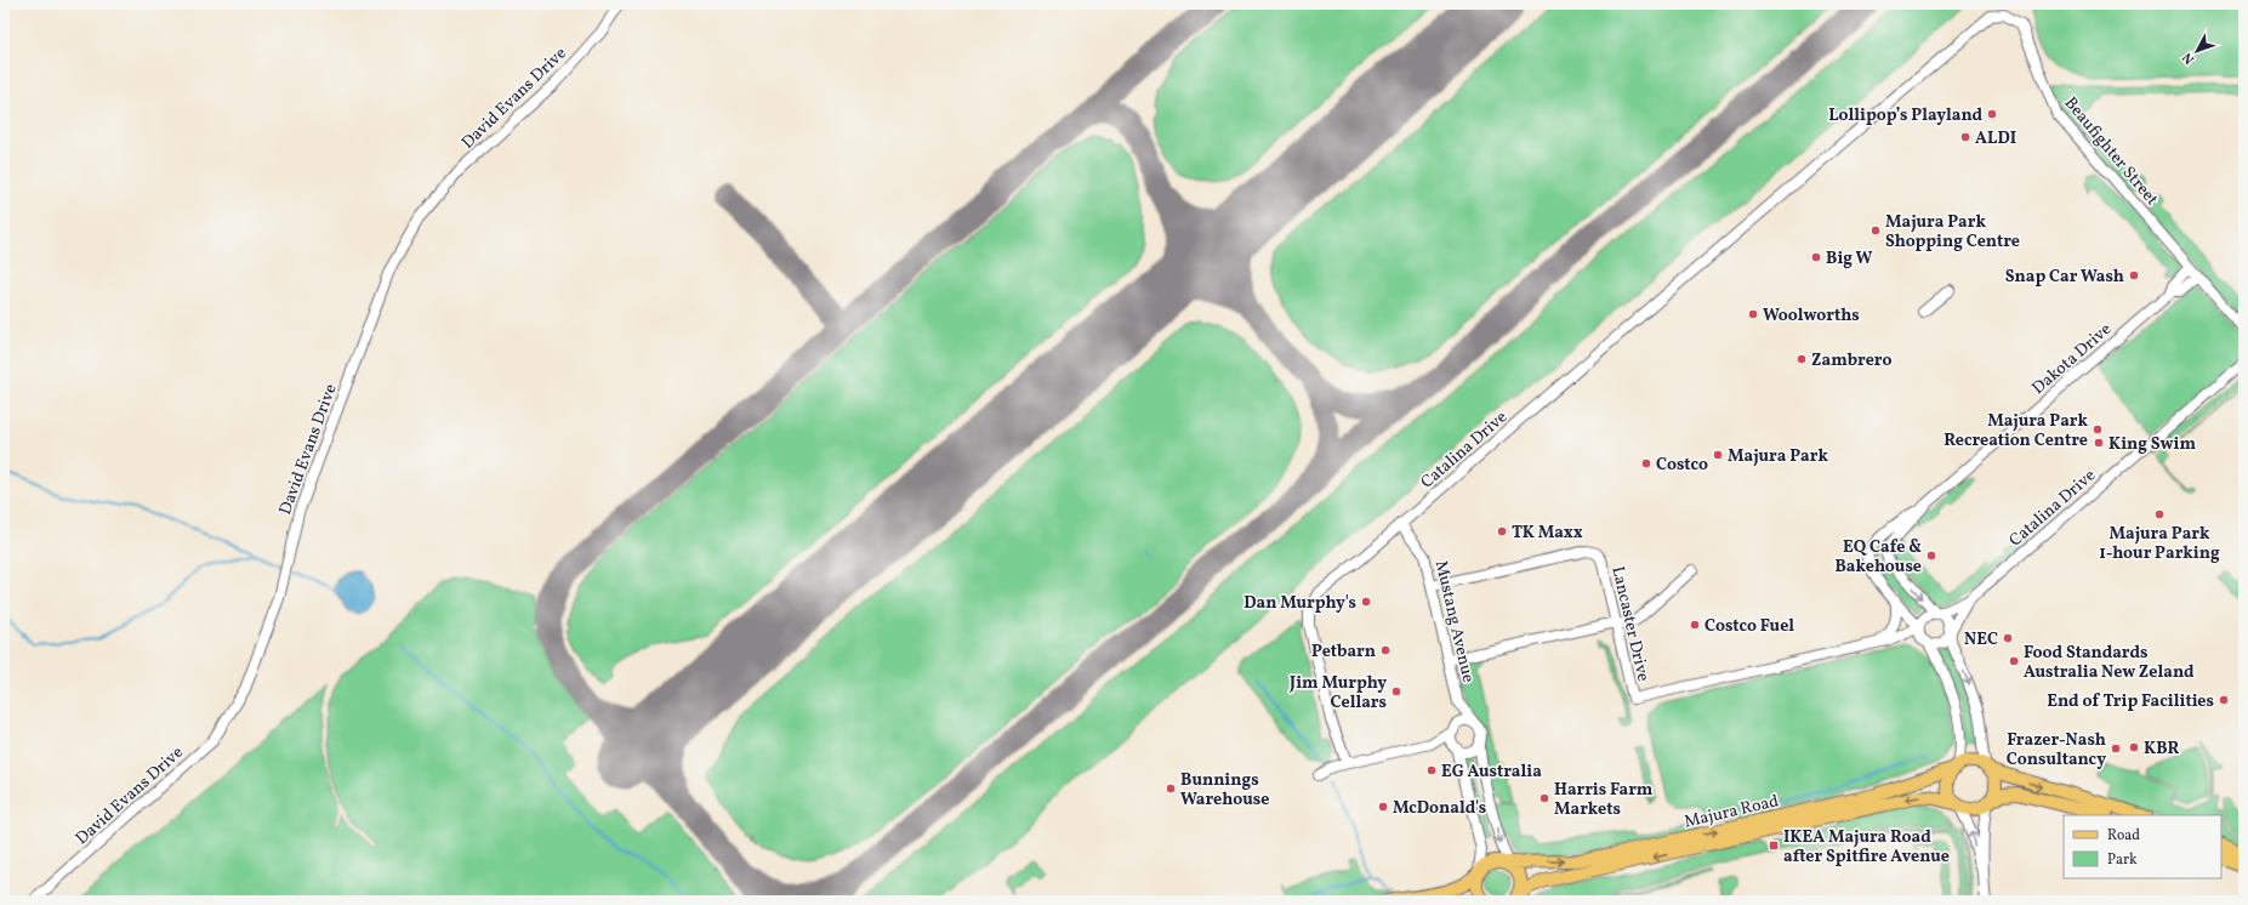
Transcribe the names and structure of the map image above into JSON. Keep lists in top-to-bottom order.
{
  "streets": {
    "main road": ["Majura Road"],
    "street": [
      "David Evans Drive",
      "Beaufighter Street",
      "Dakota Drive",
      "Catalina Drive",
      "Mustang Avenue",
      "Lancaster Drive"
    ]
  },
  "crossings": [
    ["Beaufighter Street", "Dakota Drive"],
    ["Beaufighter Street", "Catalina Drive"],
    ["Catalina Drive", "Mustang Avenue"],
    ["Mustang Avenue", "Lancaster Drive"]
  ],
  "places": {
    "other": [
      "Lollipop’s Playland",
      "ALDI",
      "Majura Park Shopping Centre",
      "Big W",
      "Snap Car Wash",
      "Woolworths",
      "Zambrero",
      "Majura Park Recreation Centre",
      "King Swim",
      "Majura Park",
      "Costco",
      "Majura Park 1-hour Parking",
      "TK Maxx",
      "EQ Cafe & Bakehouse",
      "Dan Murphy's",
      "Costco Fuel",
      "NEC",
      "Petbarn",
      "Food Standards Australia New Zeland",
      "Jim Murphy Cellars",
      "End of Trip Facilities",
      "KBR",
      "Frazer-Nash Consultancy",
      "EG Australia",
      "Bunnings Warehouse",
      "Harris Farm Markets",
      "McDonald's"
    ],
    "transit": ["IKEA Majura Road after Spitfire Avenue"]
  },
  "legend": ["Road", "Park"],
  "north": "bottom left"
}
